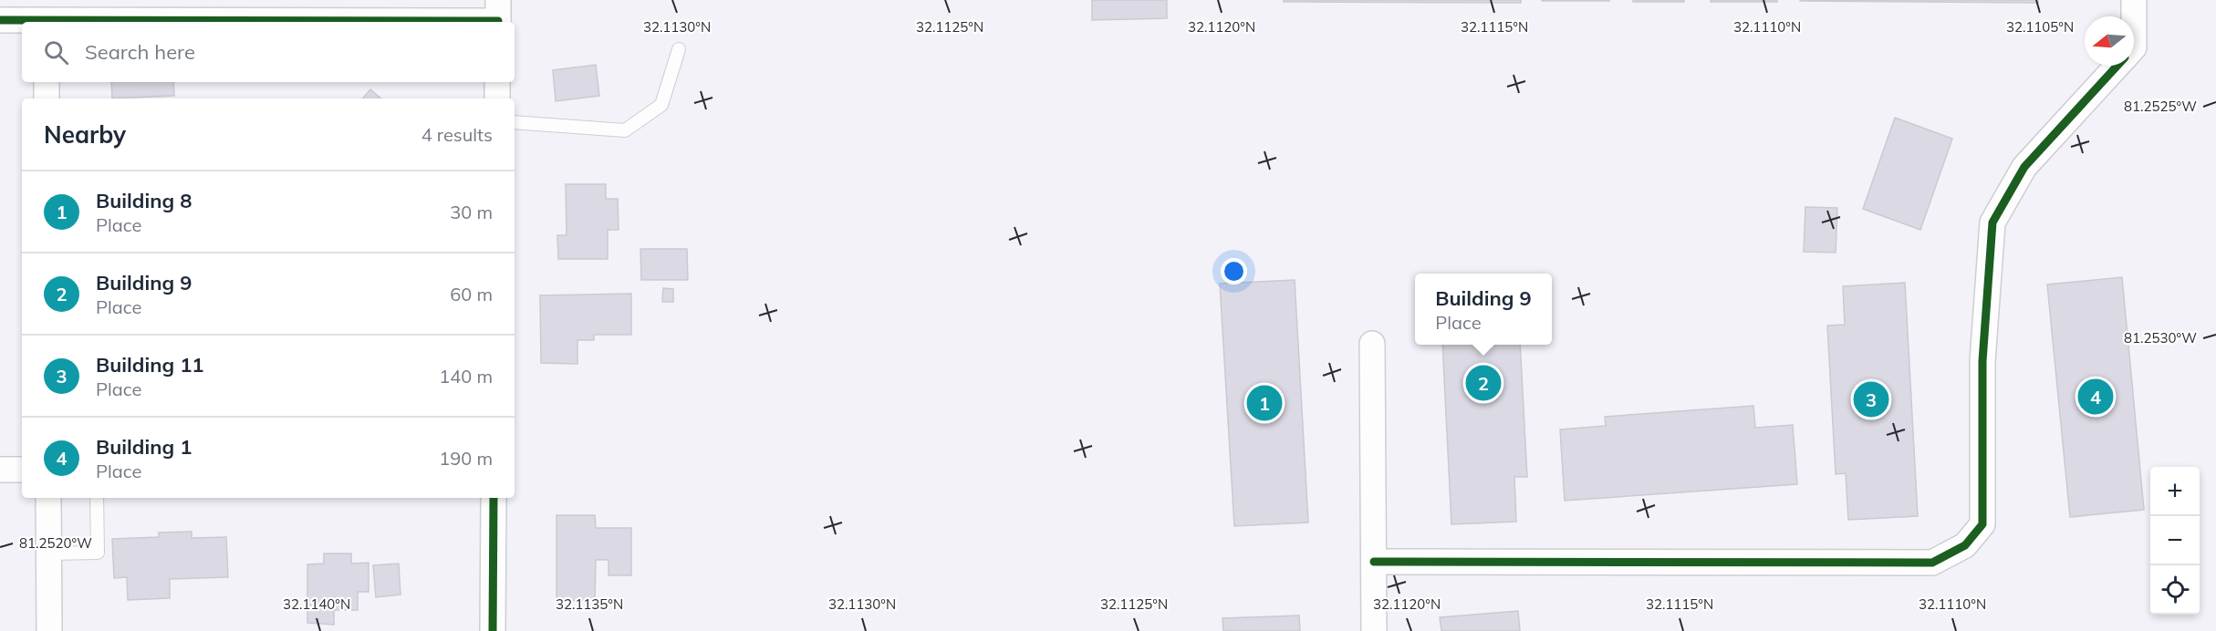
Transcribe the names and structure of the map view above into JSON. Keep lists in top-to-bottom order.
{
  "north": "left",
  "page": {
    "search": "Search here",
    "heading": ["Nearby", "4 results"],
    "list": [
      {
        "mark": "1",
        "name": "Building 8",
        "note": "Place",
        "value": "30 m"
      },
      {
        "mark": "2",
        "name": "Building 9",
        "note": "Place",
        "value": "60 m"
      },
      {
        "mark": "3",
        "name": "Building 11",
        "note": "Place",
        "value": "140 m"
      },
      {
        "mark": "4",
        "name": "Building 1",
        "note": "Place",
        "value": "190 m"
      }
    ],
    "popup": ["Building 9", "Place"],
    "pins": [
      "2",
      "4",
      "3",
      "1"
    ],
    "map_buttons": ["+", "−"]
  },
  "coordinates": [
    "32.1130°N",
    "32.1125°N",
    "32.1120°N",
    "32.1115°N",
    "32.1110°N",
    "32.1105°N",
    "81.2525°W",
    "81.2530°W",
    "81.2520°W",
    "32.1140°N",
    "32.1135°N"
  ]
}
